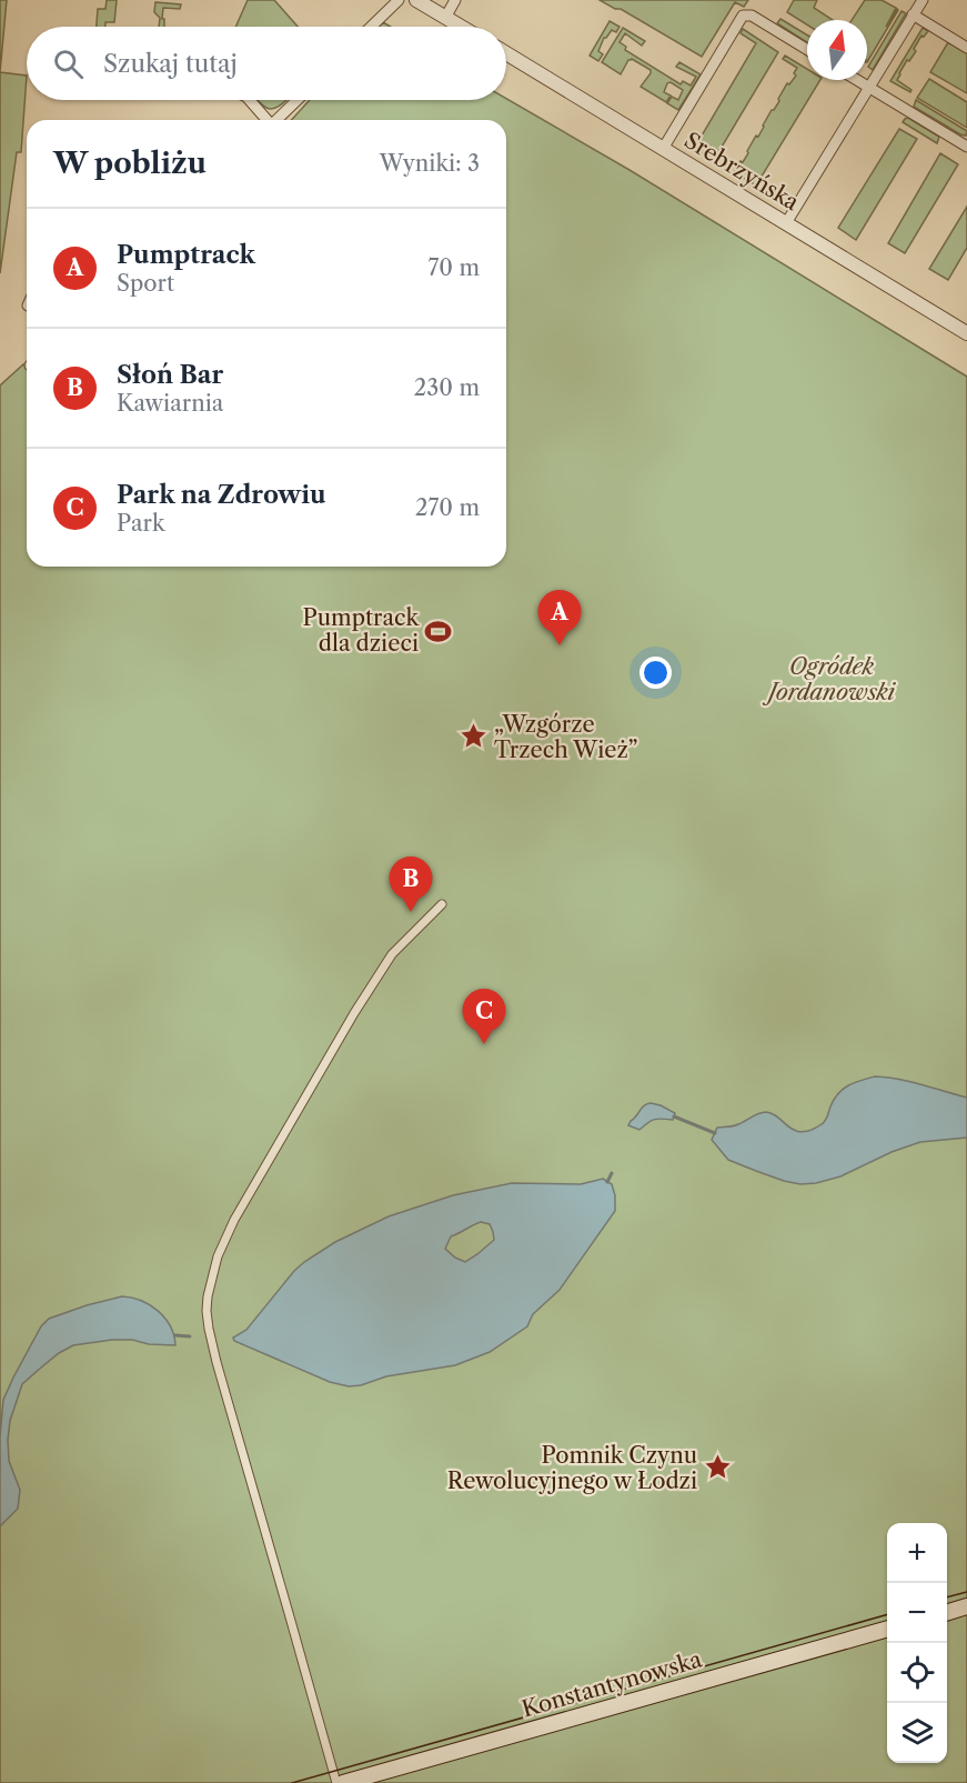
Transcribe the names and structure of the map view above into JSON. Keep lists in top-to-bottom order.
{
  "streets": {
    "main road": ["Konstantynowska"],
    "street": ["Srebrzyńska"]
  },
  "parks": ["Ogródek Jordanowski"],
  "places": {
    "sports": ["Pumptrack dla dzieci"],
    "place": ["„Wzgórze Trzech Wież”", "Pomnik Czynu Rewolucyjnego w Łodzi"]
  },
  "north": "top",
  "page": {
    "search": "Szukaj tutaj",
    "heading": ["W pobliżu", "Wyniki: 3"],
    "list": [
      {
        "mark": "A",
        "name": "Pumptrack",
        "note": "Sport",
        "value": "70 m"
      },
      {
        "mark": "B",
        "name": "Słoń Bar",
        "note": "Kawiarnia",
        "value": "230 m"
      },
      {
        "mark": "C",
        "name": "Park na Zdrowiu",
        "note": "Park",
        "value": "270 m"
      }
    ],
    "pins": ["A", "B", "C"],
    "map_buttons": ["+", "−"]
  }
}
